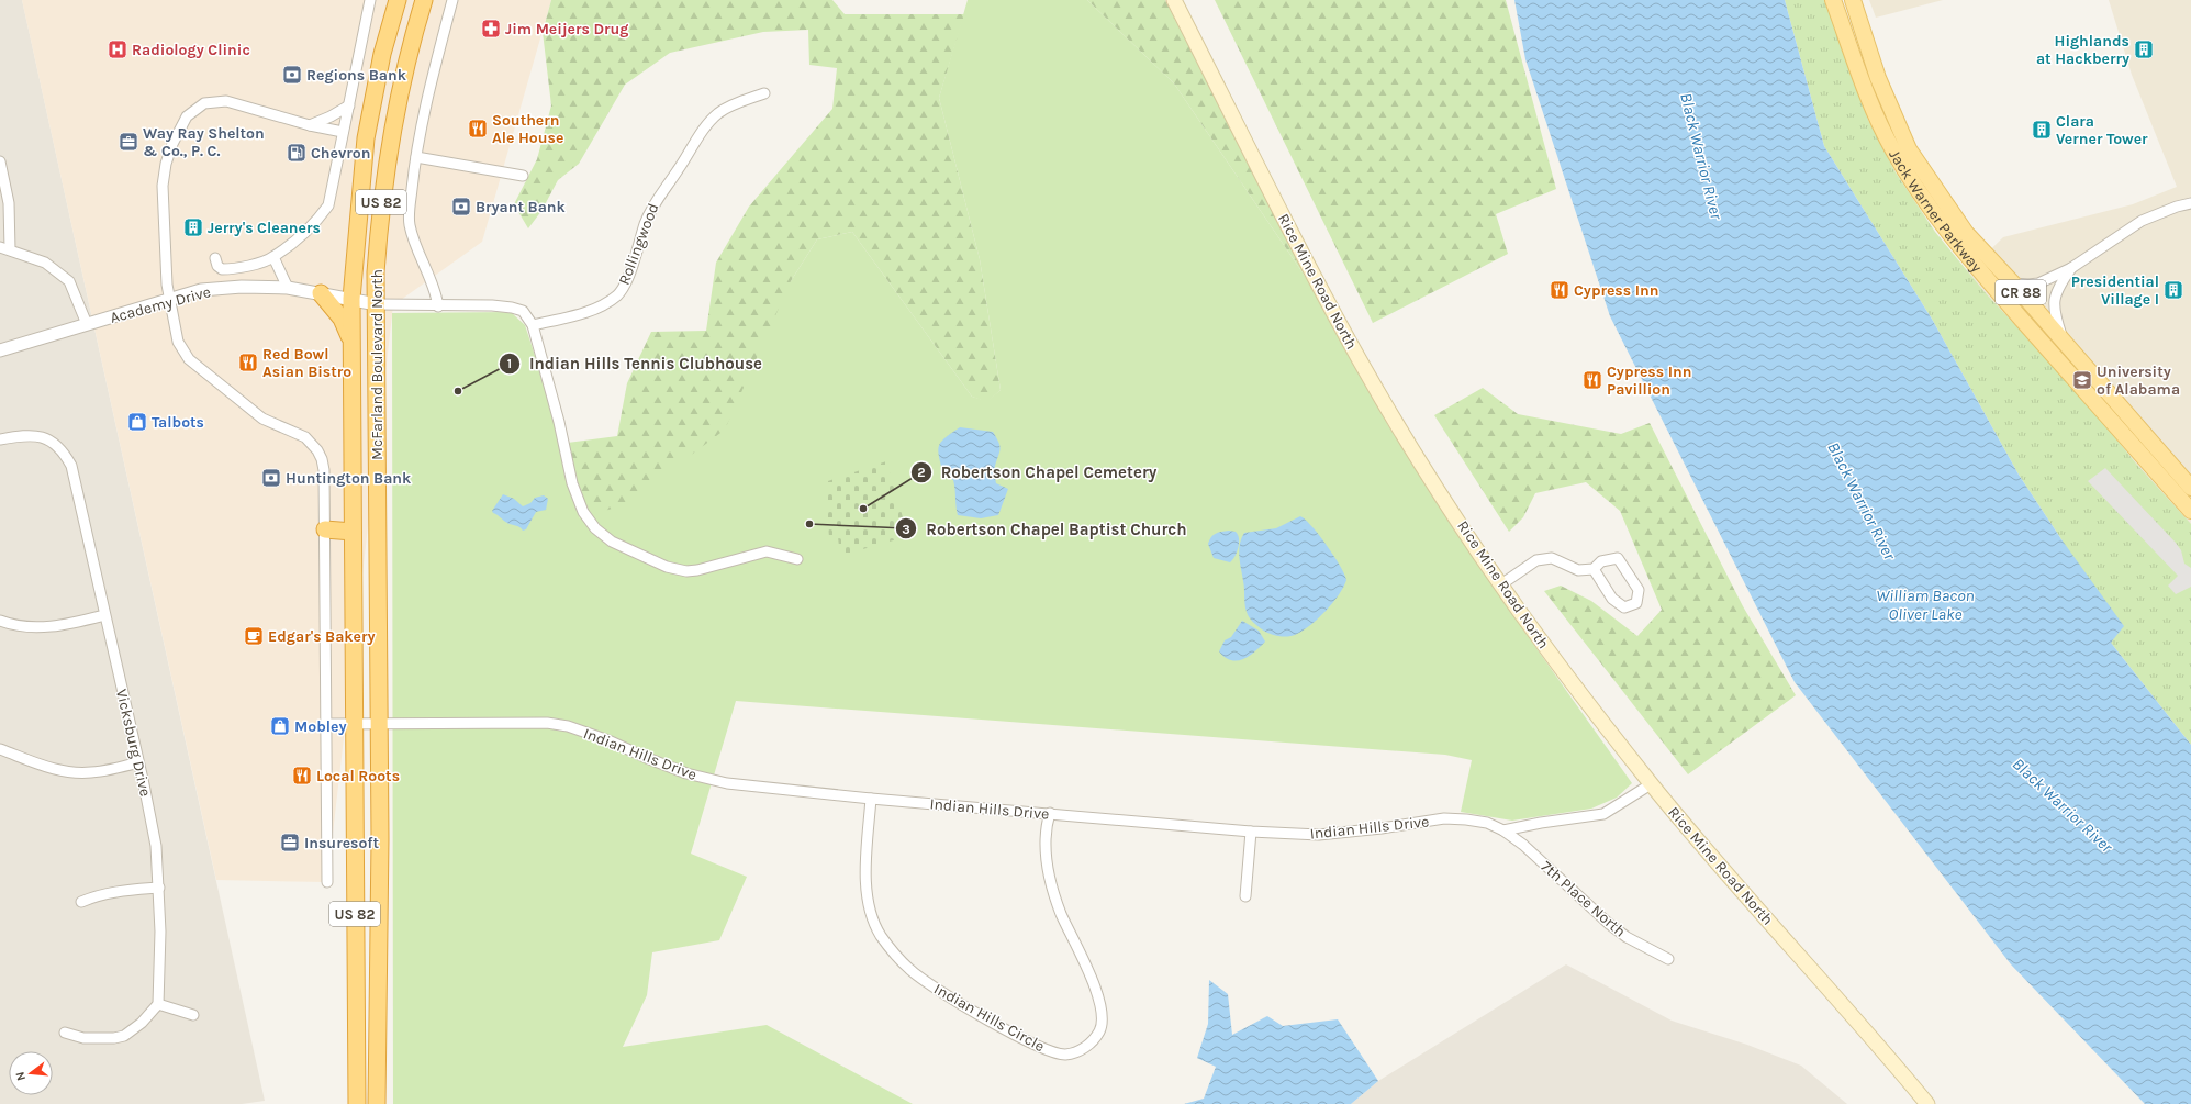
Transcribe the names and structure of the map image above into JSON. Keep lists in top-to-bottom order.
{
  "streets": {
    "highway": ["US 82", "McFarland Boulevard North"],
    "main road": ["Jack Warner Parkway", "Rice Mine Road North", "CR 88"],
    "street": [
      "Rollingwood",
      "Academy Drive",
      "Vicksburg Drive",
      "Indian Hills Drive",
      "7th Place North",
      "Indian Hills Circle"
    ]
  },
  "crossings": [
    ["Academy Drive", "McFarland Boulevard North"],
    ["McFarland Boulevard North", "Indian Hills Drive"],
    ["Indian Hills Drive", "7th Place North"],
    ["Indian Hills Drive", "Indian Hills Circle"]
  ],
  "water": ["Black Warrior River", "William Bacon Oliver Lake"],
  "places": {
    "pharmacy": ["Jim Meijers Drug"],
    "hospital": ["Radiology Clinic"],
    "building": [
      "Highlands at Hackberry",
      "Clara Verner Tower",
      "Jerry's Cleaners",
      "Presidential Village I"
    ],
    "bank": ["Regions Bank", "Bryant Bank", "Huntington Bank"],
    "restaurant": [
      "Southern Ale House",
      "Cypress Inn",
      "Red Bowl Asian Bistro",
      "Cypress Inn Pavillion",
      "Local Roots"
    ],
    "office": ["Way Ray Shelton & Co., P. C.", "Insuresoft"],
    "fuel station": ["Chevron"],
    "school or university": ["University of Alabama"],
    "other": ["Indian Hills Tennis Clubhouse", "Robertson Chapel Cemetery", "Robertson Chapel Baptist Church"],
    "shop": ["Talbots", "Mobley"],
    "cafe": ["Edgar's Bakery"]
  },
  "north": "left"
}
